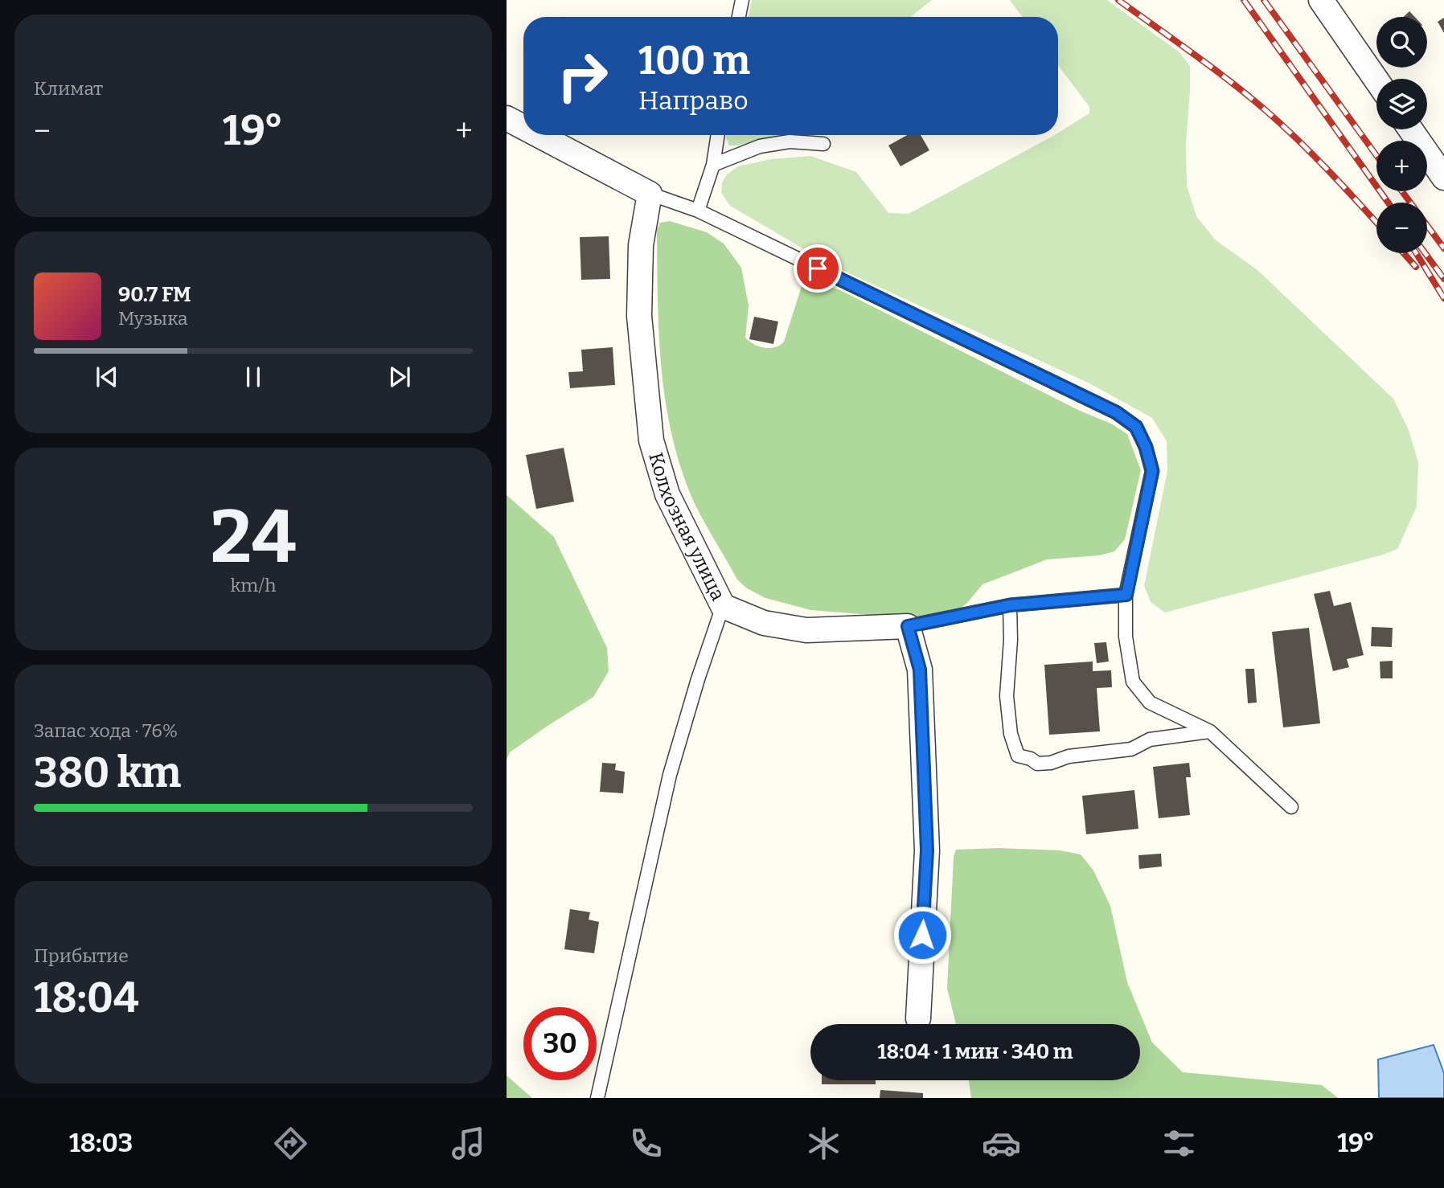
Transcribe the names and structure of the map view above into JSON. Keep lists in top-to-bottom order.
{
  "streets": {
    "street": ["Колхозная улица"]
  },
  "page": {
    "tile": [
      "Климат",
      ["24", "km/h"],
      ["Запас хода · 76%", "380 km"],
      ["Прибытие", "18:04"]
    ],
    "map_buttons": ["+", "−"],
    "turn": ["100 m", "Направо"],
    "heat": ["−", "19°", "+"],
    "song": ["90.7 FM", "Музыка"],
    "limit": "30",
    "trip": "18:04 · 1 мин · 340 m",
    "tabs": ["18:03", "19°"]
  }
}
